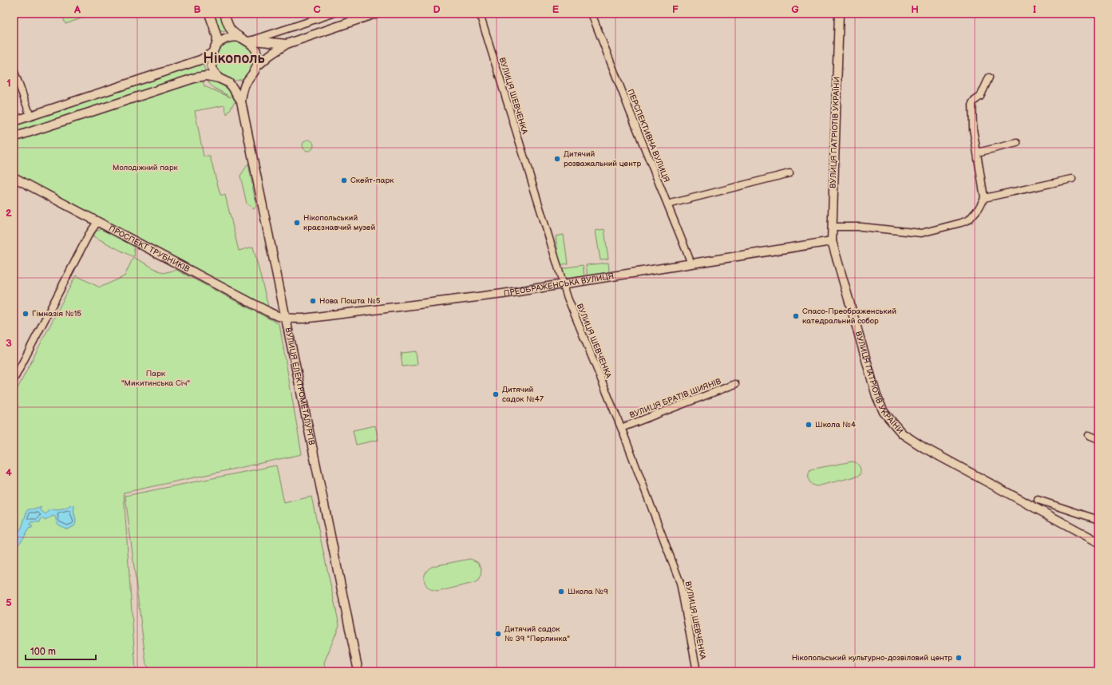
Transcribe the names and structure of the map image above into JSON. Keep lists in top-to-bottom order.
{
  "streets": {
    "main road": [
      "ВУЛИЦЯ ПАТРІОТІВ УКРАЇНИ",
      "ПРОСПЕКТ ТРУБНИКІВ",
      "ПРЕОБРАЖЕНСЬКА ВУЛИЦЯ",
      "ВУЛИЦЯ ЕЛЕКТРОМЕТАЛУРГІВ"
    ],
    "street": ["ВУЛИЦЯ ШЕВЧЕНКА", "ПЕРСПЕКТИВНА ВУЛИЦЯ", "ВУЛИЦЯ БРАТІВ ШИЯНІВ"]
  },
  "crossings": [
    ["ВУЛИЦЯ ШЕВЧЕНКА", "ПРЕОБРАЖЕНСЬКА ВУЛИЦЯ"],
    ["ВУЛИЦЯ ШЕВЧЕНКА", "ВУЛИЦЯ БРАТІВ ШИЯНІВ"],
    ["ВУЛИЦЯ ПАТРІОТІВ УКРАЇНИ", "ПРЕОБРАЖЕНСЬКА ВУЛИЦЯ"],
    ["ПЕРСПЕКТИВНА ВУЛИЦЯ", "ПРЕОБРАЖЕНСЬКА ВУЛИЦЯ"],
    ["ПРОСПЕКТ ТРУБНИКІВ", "ПРЕОБРАЖЕНСЬКА ВУЛИЦЯ"],
    ["ПРОСПЕКТ ТРУБНИКІВ", "ВУЛИЦЯ ЕЛЕКТРОМЕТАЛУРГІВ"],
    ["ПРЕОБРАЖЕНСЬКА ВУЛИЦЯ", "ВУЛИЦЯ ЕЛЕКТРОМЕТАЛУРГІВ"]
  ],
  "districts": ["Нікополь"],
  "parks": ["Молодіжний парк", "Парк \"Микитинська Січ\""],
  "places": [
    "Дитячий розважальний центр",
    "Скейт-парк",
    "Нiкопольський краєзнавчий музей",
    "Нова Пошта №5",
    "Гімназія №15",
    "Спасо-Преображенський катедральний собор",
    "Дитячий садок №47",
    "Школа №4",
    "Школа №9",
    "Дитячий садок № 39 \"Перлинка\"",
    "Нікопольський культурно-дозвіловий центр"
  ],
  "scale_bar": "100 m",
  "grid": {
    "columns": [
      "A",
      "B",
      "C",
      "D",
      "E",
      "F",
      "G",
      "H",
      "I"
    ],
    "rows": [
      "1",
      "2",
      "3",
      "4",
      "5"
    ]
  }
}
